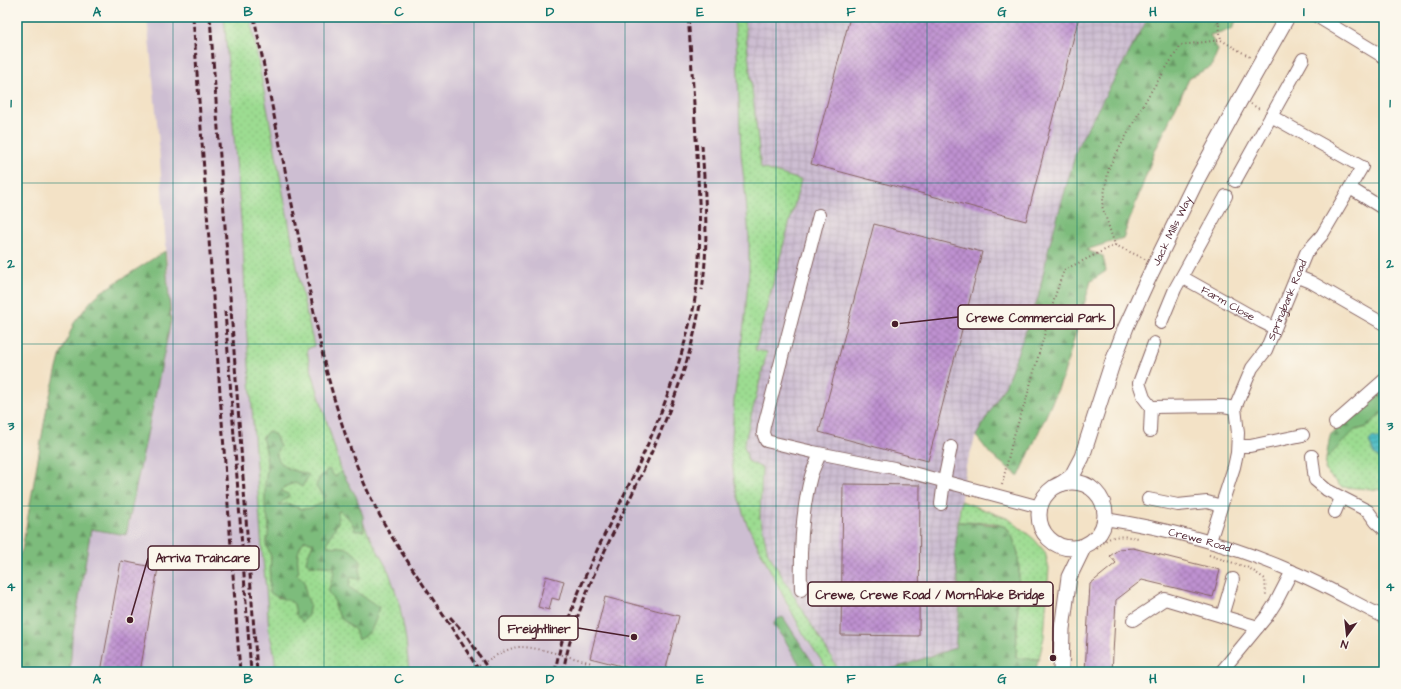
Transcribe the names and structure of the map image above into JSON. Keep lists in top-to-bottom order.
{
  "streets": {
    "main road": ["Jack Mills Way"],
    "street": ["Springbank Road", "Farm Close", "Crewe Road"]
  },
  "crossings": [
    ["Jack Mills Way", "Crewe Road"],
    ["Springbank Road", "Farm Close"],
    ["Springbank Road", "Crewe Road"]
  ],
  "places": [
    "Crewe Commercial Park",
    "Arriva Traincare",
    "Freightliner",
    "Crewe, Crewe Road / Mornflake Bridge"
  ],
  "north": "bottom",
  "grid": {
    "columns": [
      "A",
      "B",
      "C",
      "D",
      "E",
      "F",
      "G",
      "H",
      "I"
    ],
    "rows": [
      "1",
      "2",
      "3",
      "4"
    ]
  }
}
